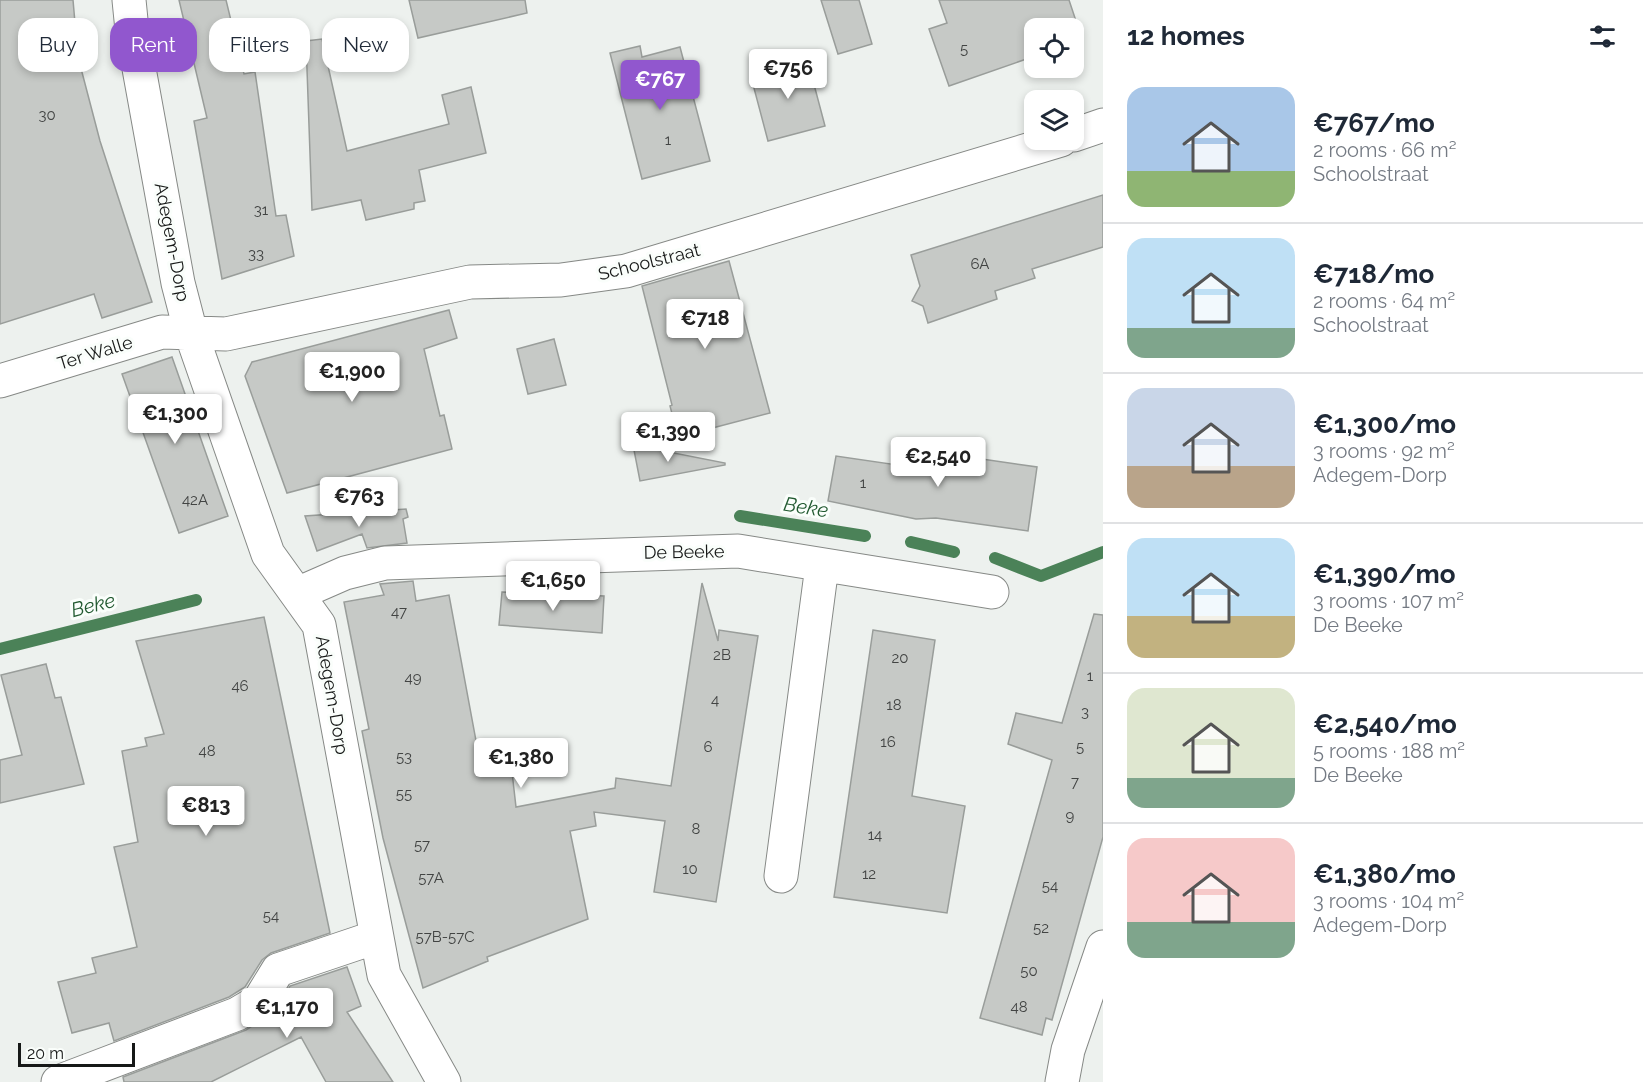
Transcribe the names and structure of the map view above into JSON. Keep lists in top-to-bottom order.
{
  "streets": {
    "street": [
      "Adegem-Dorp",
      "Schoolstraat",
      "Ter Walle",
      "De Beeke"
    ]
  },
  "crossings": [
    ["Adegem-Dorp", "Schoolstraat"],
    ["Adegem-Dorp", "Ter Walle"],
    ["Adegem-Dorp", "De Beeke"],
    ["Schoolstraat", "Ter Walle"]
  ],
  "water": ["Beke"],
  "house_numbers": [
    "5",
    "30",
    "1",
    "31",
    "33",
    "6A",
    "1",
    "42A",
    "47",
    "2B",
    "20",
    "1",
    "49",
    "46",
    "4",
    "18",
    "3",
    "16",
    "6",
    "5",
    "48",
    "53",
    "7",
    "55",
    "9",
    "8",
    "14",
    "57",
    "10",
    "12",
    "57A",
    "54",
    "54",
    "52",
    "57B-57C",
    "50",
    "48"
  ],
  "scale_bar": "20 m",
  "page": {
    "heading": "12 homes",
    "chip": [
      "Buy",
      "Rent",
      "Filters",
      "New"
    ],
    "price": [
      "€756",
      "€767",
      "€718",
      "€1,900",
      "€1,300",
      "€1,390",
      "€2,540",
      "€763",
      "€1,650",
      "€1,380",
      "€813",
      "€1,170"
    ],
    "list": [
      {
        "name": "€767/mo",
        "note": "2 rooms · 66 m² · Schoolstraat"
      },
      {
        "name": "€718/mo",
        "note": "2 rooms · 64 m² · Schoolstraat"
      },
      {
        "name": "€1,300/mo",
        "note": "3 rooms · 92 m² · Adegem-Dorp"
      },
      {
        "name": "€1,390/mo",
        "note": "3 rooms · 107 m² · De Beeke"
      },
      {
        "name": "€2,540/mo",
        "note": "5 rooms · 188 m² · De Beeke"
      },
      {
        "name": "€1,380/mo",
        "note": "3 rooms · 104 m² · Adegem-Dorp"
      }
    ],
    "scale": "20 m"
  }
}
